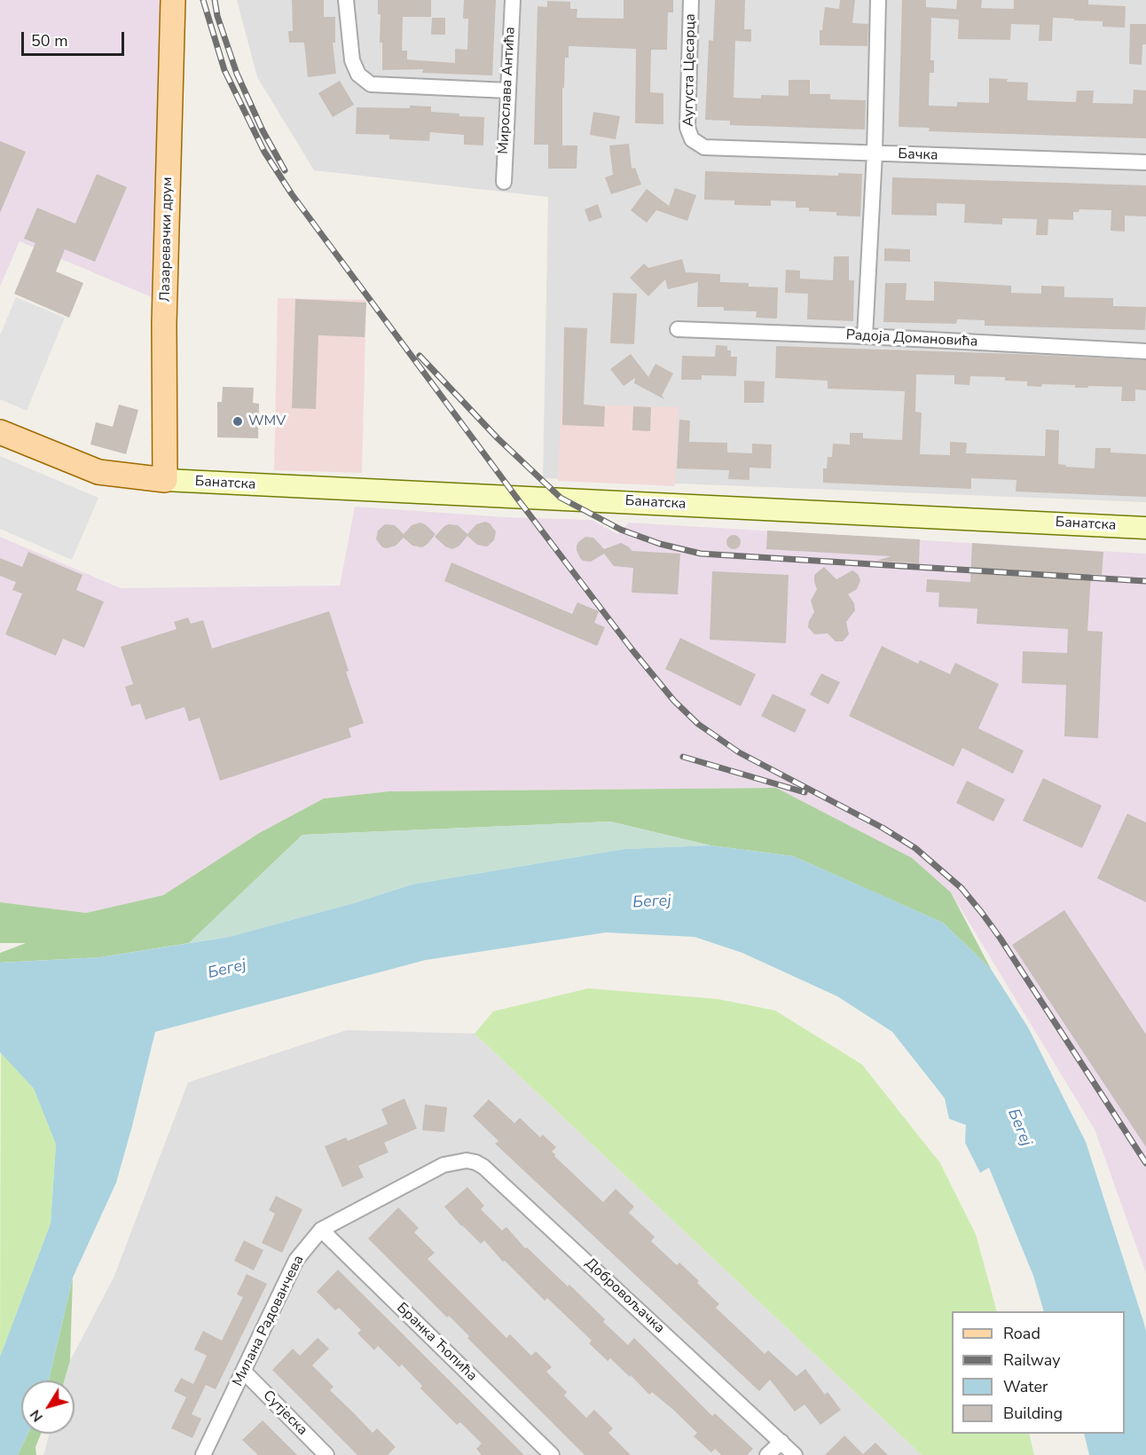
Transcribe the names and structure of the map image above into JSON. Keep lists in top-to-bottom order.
{
  "streets": {
    "main road": ["Лазаревачки друм", "Банатска"],
    "street": [
      "Аугуста Цесарца",
      "Мирослава Антића",
      "Бачка",
      "Радоја Домановића",
      "Добровољачка",
      "Милана Радованчева",
      "Бранка Ћопића",
      "Сутјеска"
    ]
  },
  "crossings": [
    ["Аугуста Цесарца", "Бачка"],
    ["Лазаревачки друм", "Банатска"],
    ["Добровољачка", "Милана Радованчева"],
    ["Милана Радованчева", "Бранка Ћопића"],
    ["Милана Радованчева", "Сутјеска"]
  ],
  "water": ["Бегеј"],
  "places": ["WMV"],
  "legend": [
    "Road",
    "Railway",
    "Water",
    "Building"
  ],
  "scale_bar": "50 m",
  "north": "bottom left"
}
